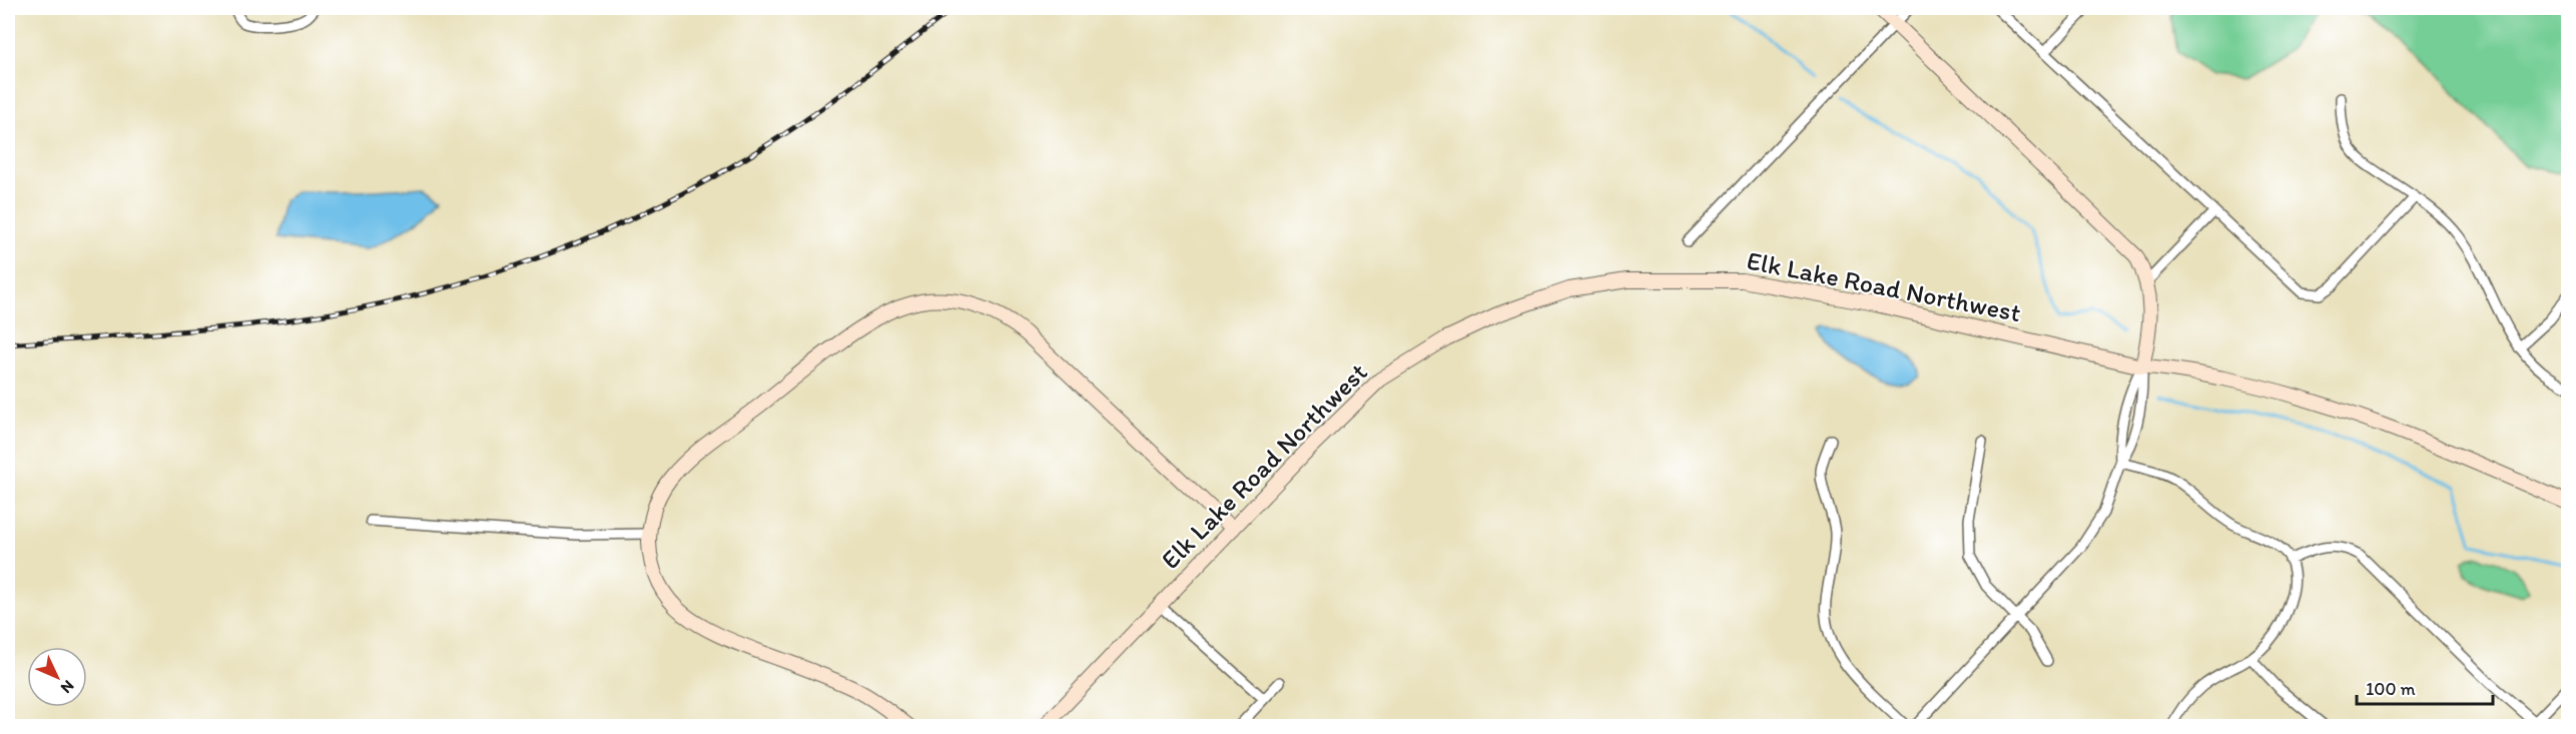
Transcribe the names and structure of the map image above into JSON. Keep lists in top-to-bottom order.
{
  "streets": {
    "street": ["Elk Lake Road Northwest"]
  },
  "scale_bar": "100 m",
  "north": "bottom right"
}
